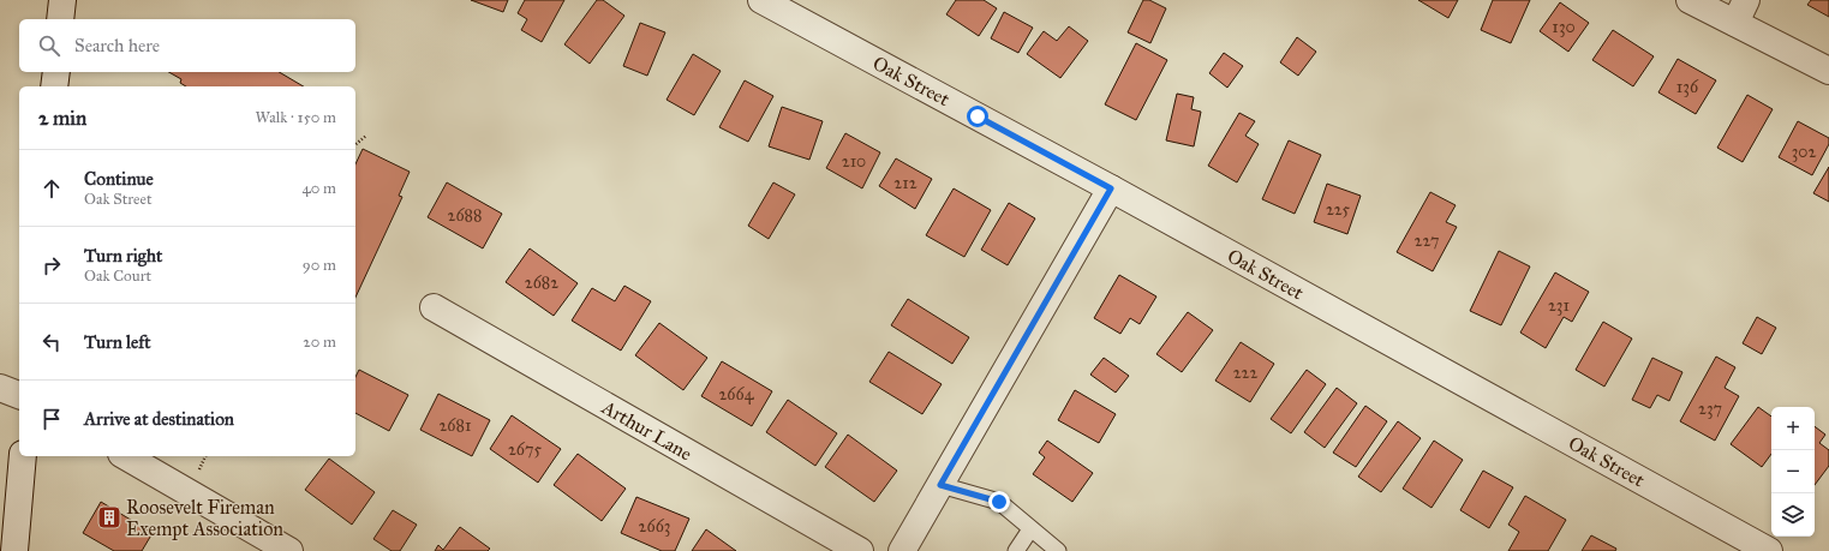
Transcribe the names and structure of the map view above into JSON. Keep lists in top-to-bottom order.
{
  "streets": {
    "street": ["Oak Street", "Arthur Lane"]
  },
  "places": {
    "building": ["Roosevelt Fireman Exempt Association"]
  },
  "house_numbers": [
    "130",
    "136",
    "302",
    "210",
    "212",
    "225",
    "2688",
    "227",
    "2682",
    "231",
    "222",
    "2664",
    "237",
    "2681",
    "2675",
    "2663"
  ],
  "page": {
    "search": "Search here",
    "heading": ["2 min", "Walk · 150 m"],
    "list": [
      ["Continue", "Oak Street", "40 m"],
      ["Turn right", "Oak Court", "90 m"],
      ["Turn left", "20 m"],
      "Arrive at destination"
    ],
    "map_buttons": ["+", "−"]
  }
}
